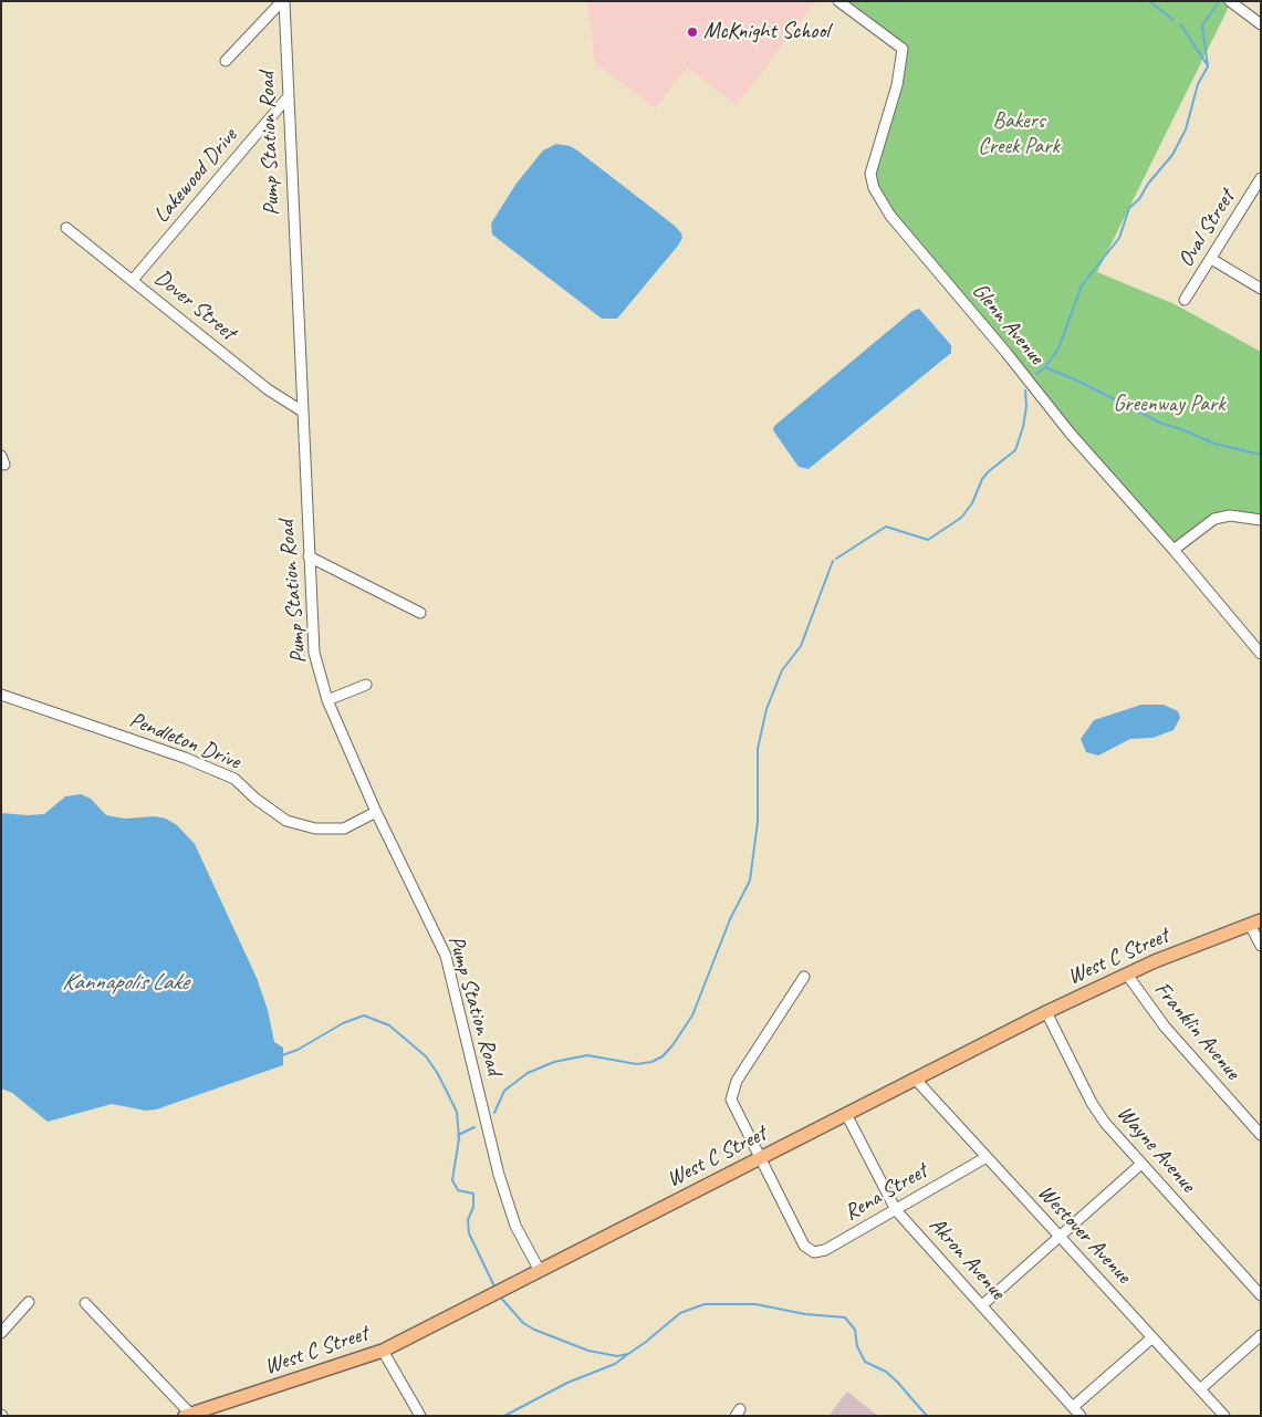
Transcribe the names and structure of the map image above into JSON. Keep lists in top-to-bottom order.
{
  "streets": {
    "main road": ["West C Street"],
    "street": [
      "Pump Station Road",
      "Lakewood Drive",
      "Oval Street",
      "Dover Street",
      "Glenn Avenue",
      "Pendleton Drive",
      "Franklin Avenue",
      "Wayne Avenue",
      "Rena Street",
      "Westover Avenue",
      "Akron Avenue"
    ]
  },
  "crossings": [
    ["Pump Station Road", "Lakewood Drive"],
    ["Pump Station Road", "Dover Street"],
    ["Pump Station Road", "Pendleton Drive"],
    ["Pump Station Road", "West C Street"],
    ["Lakewood Drive", "Dover Street"],
    ["West C Street", "Franklin Avenue"],
    ["West C Street", "Wayne Avenue"],
    ["West C Street", "Rena Street"],
    ["West C Street", "Westover Avenue"],
    ["West C Street", "Akron Avenue"],
    ["Rena Street", "Westover Avenue"],
    ["Rena Street", "Akron Avenue"]
  ],
  "water": ["Kannapolis Lake"],
  "parks": ["Bakers Creek Park", "Greenway Park"],
  "places": ["McKnight School"]
}
